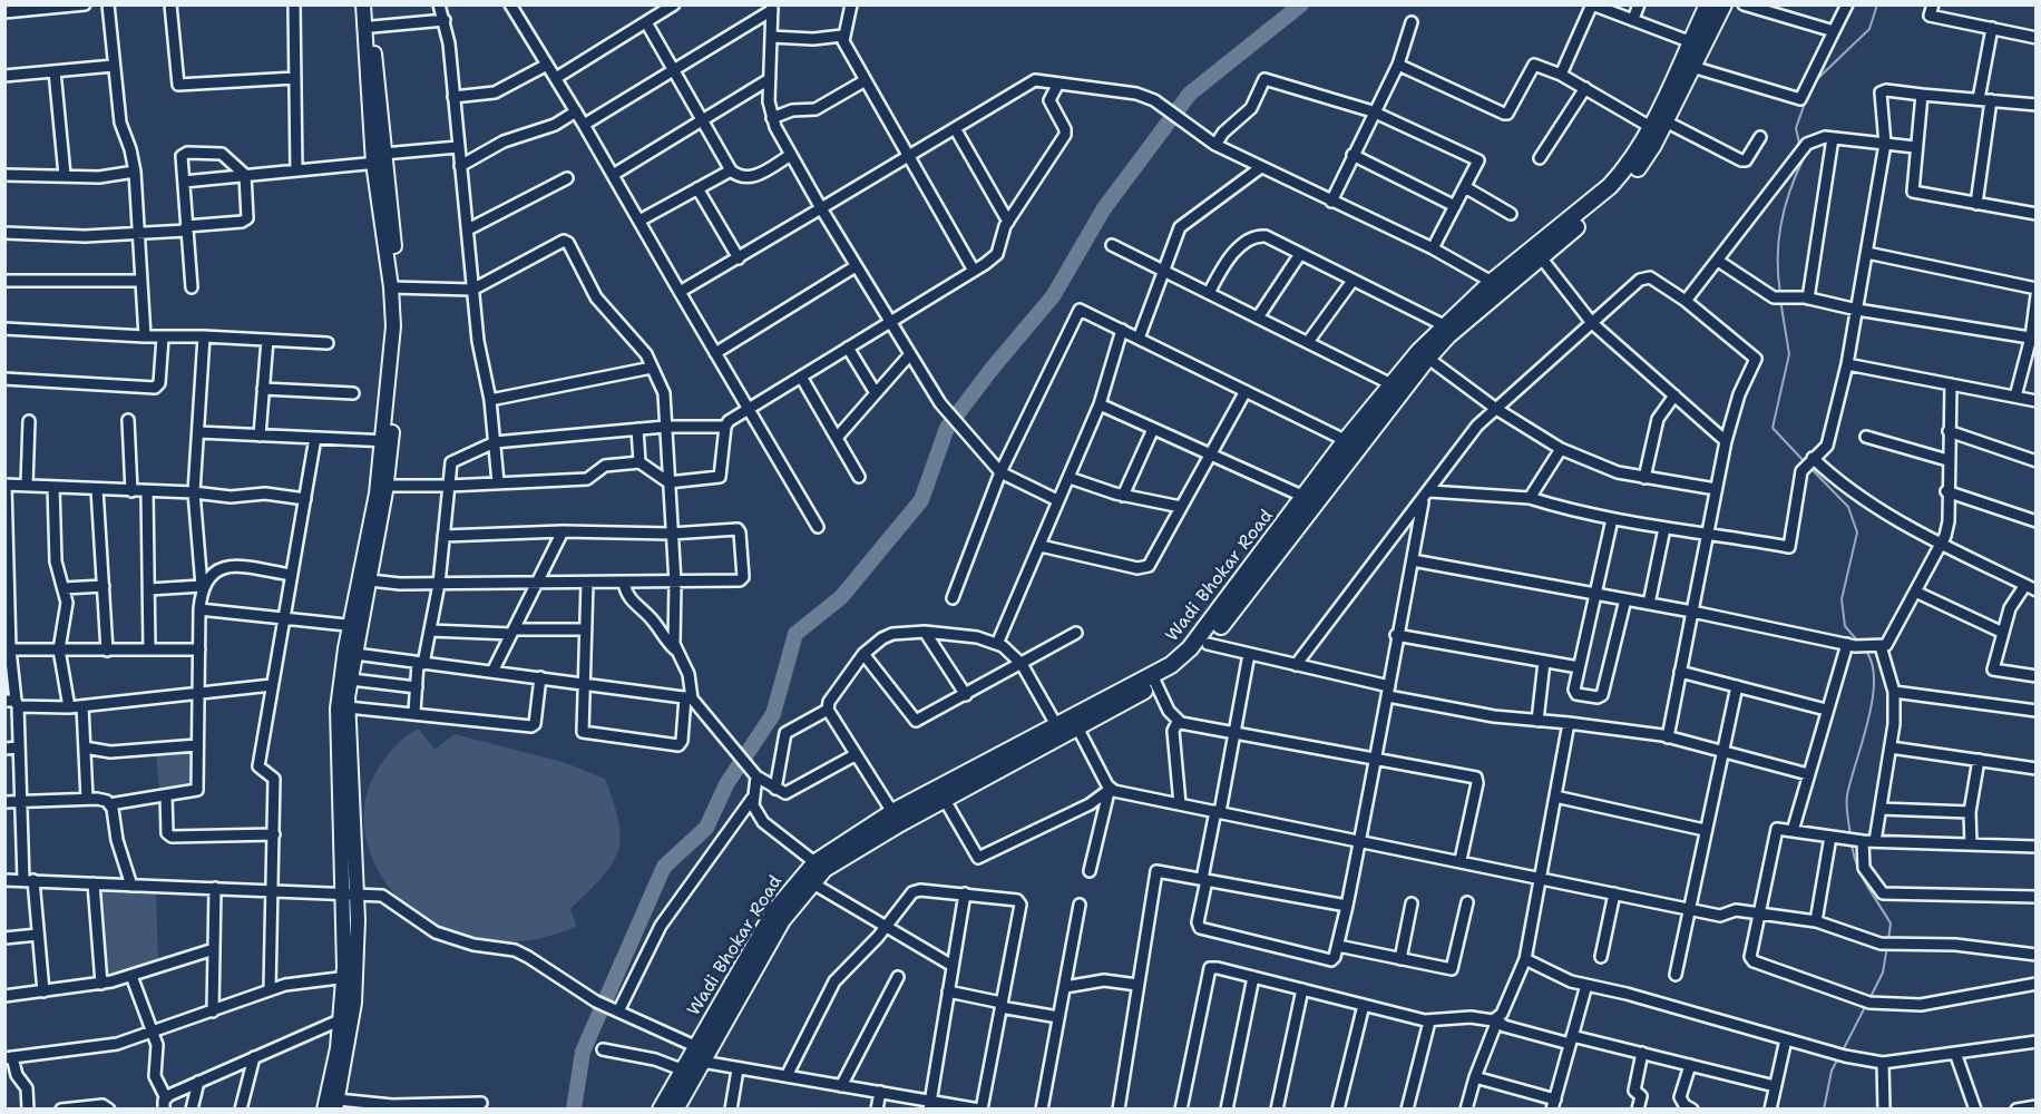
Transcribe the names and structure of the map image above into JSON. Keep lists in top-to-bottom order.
{
  "streets": {
    "main road": ["Wadi Bhokar Road"]
  }
}
